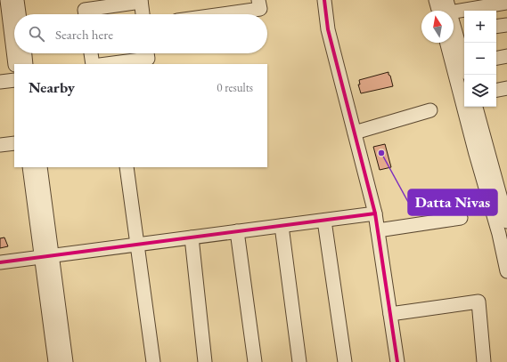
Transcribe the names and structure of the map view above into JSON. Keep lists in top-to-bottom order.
{
  "places": ["Datta Nivas"],
  "north": "top",
  "page": {
    "map_buttons": ["+", "−"],
    "search": "Search here",
    "heading": ["Nearby", "0 results"]
  }
}
